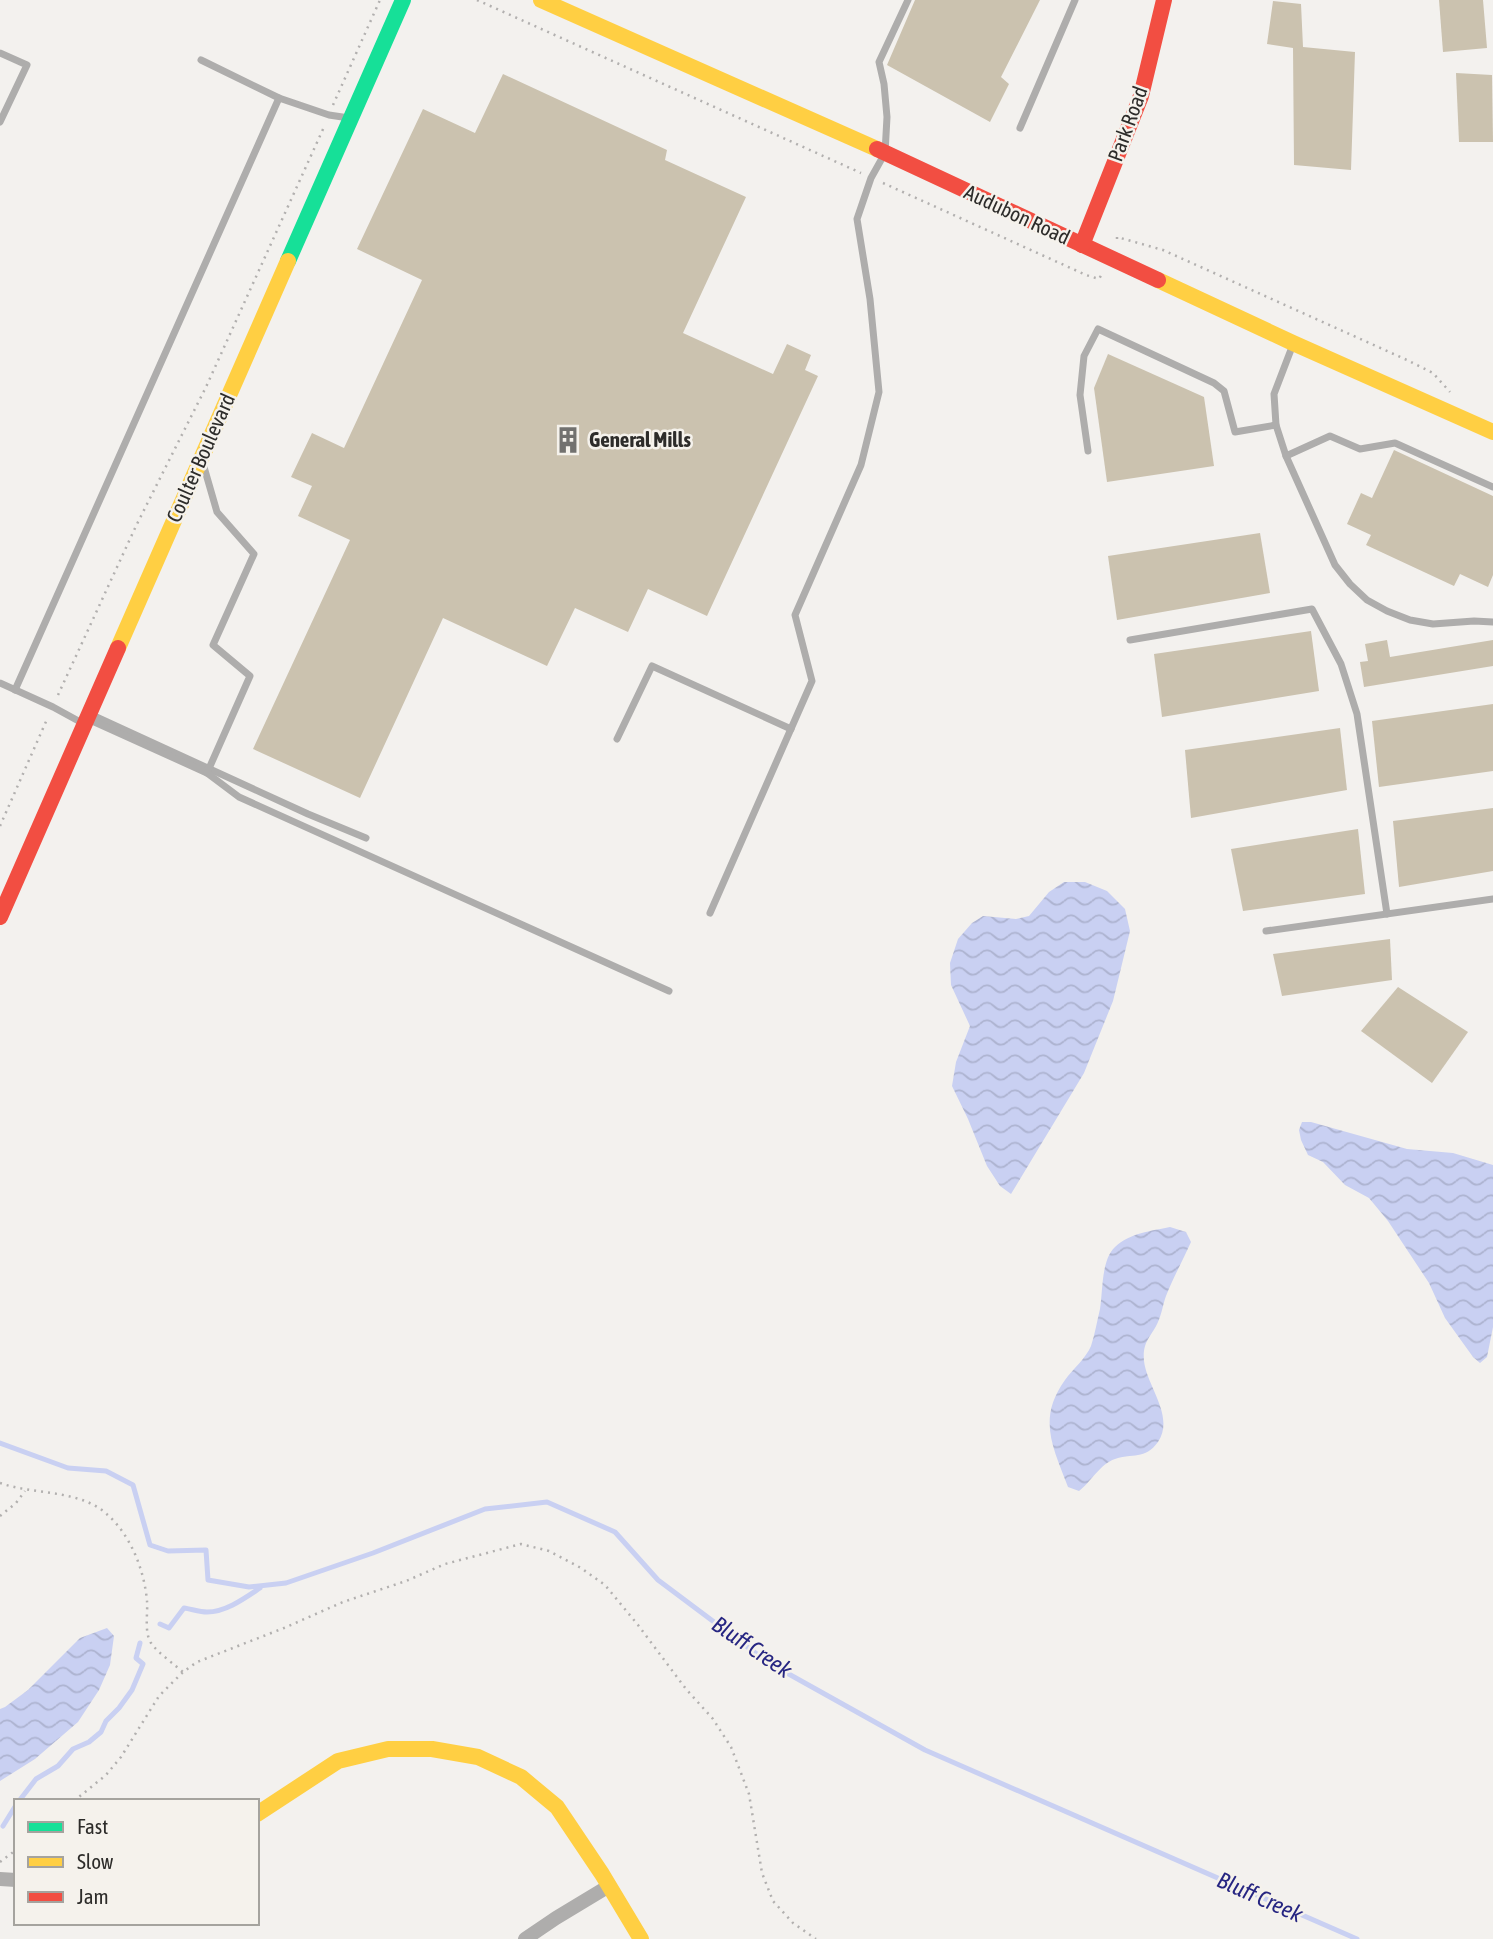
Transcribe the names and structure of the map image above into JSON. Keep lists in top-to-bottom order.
{
  "streets": {
    "street": ["Park Road", "Audubon Road", "Coulter Boulevard"]
  },
  "crossings": [
    ["Park Road", "Audubon Road"]
  ],
  "water": ["Bluff Creek"],
  "places": {
    "building": ["General Mills"]
  },
  "legend": ["Fast", "Slow", "Jam"]
}
